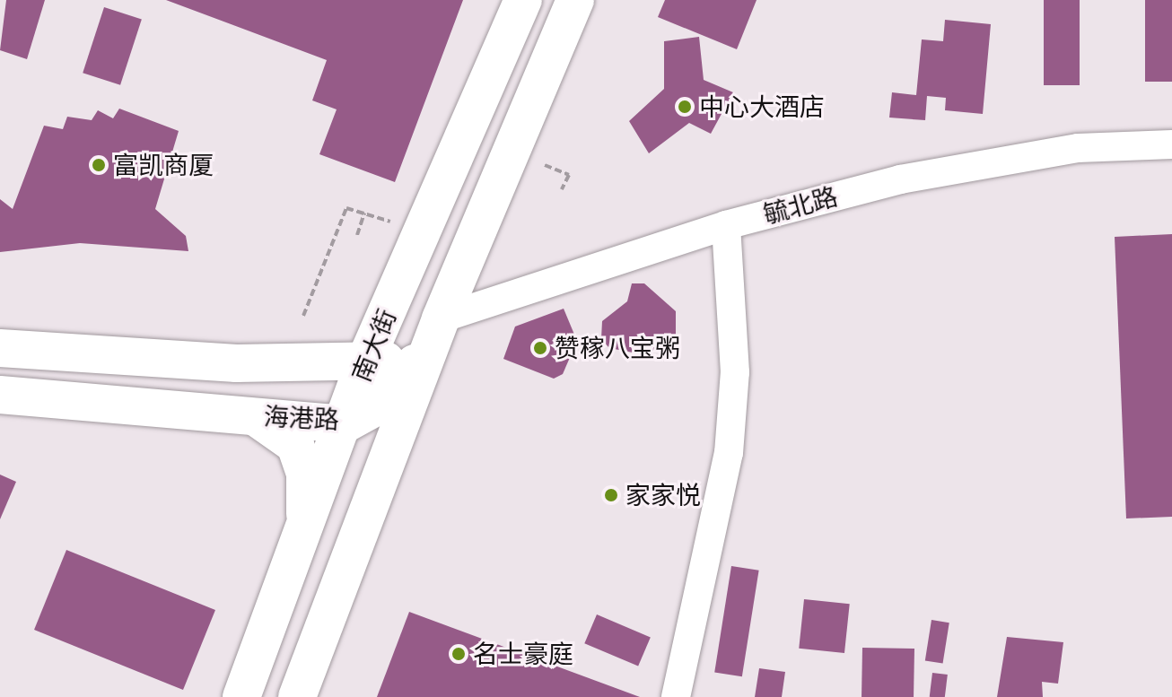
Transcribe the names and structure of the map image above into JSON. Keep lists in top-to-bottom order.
{
  "streets": {
    "main road": ["南大街", "海港路"],
    "street": ["毓北路"]
  },
  "crossings": [
    ["毓北路", "南大街"],
    ["毓北路", "海港路"],
    ["南大街", "海港路"]
  ],
  "places": [
    "中心大酒店",
    "富凯商厦",
    "赞稼八宝粥",
    "家家悦",
    "名士豪庭"
  ]
}
